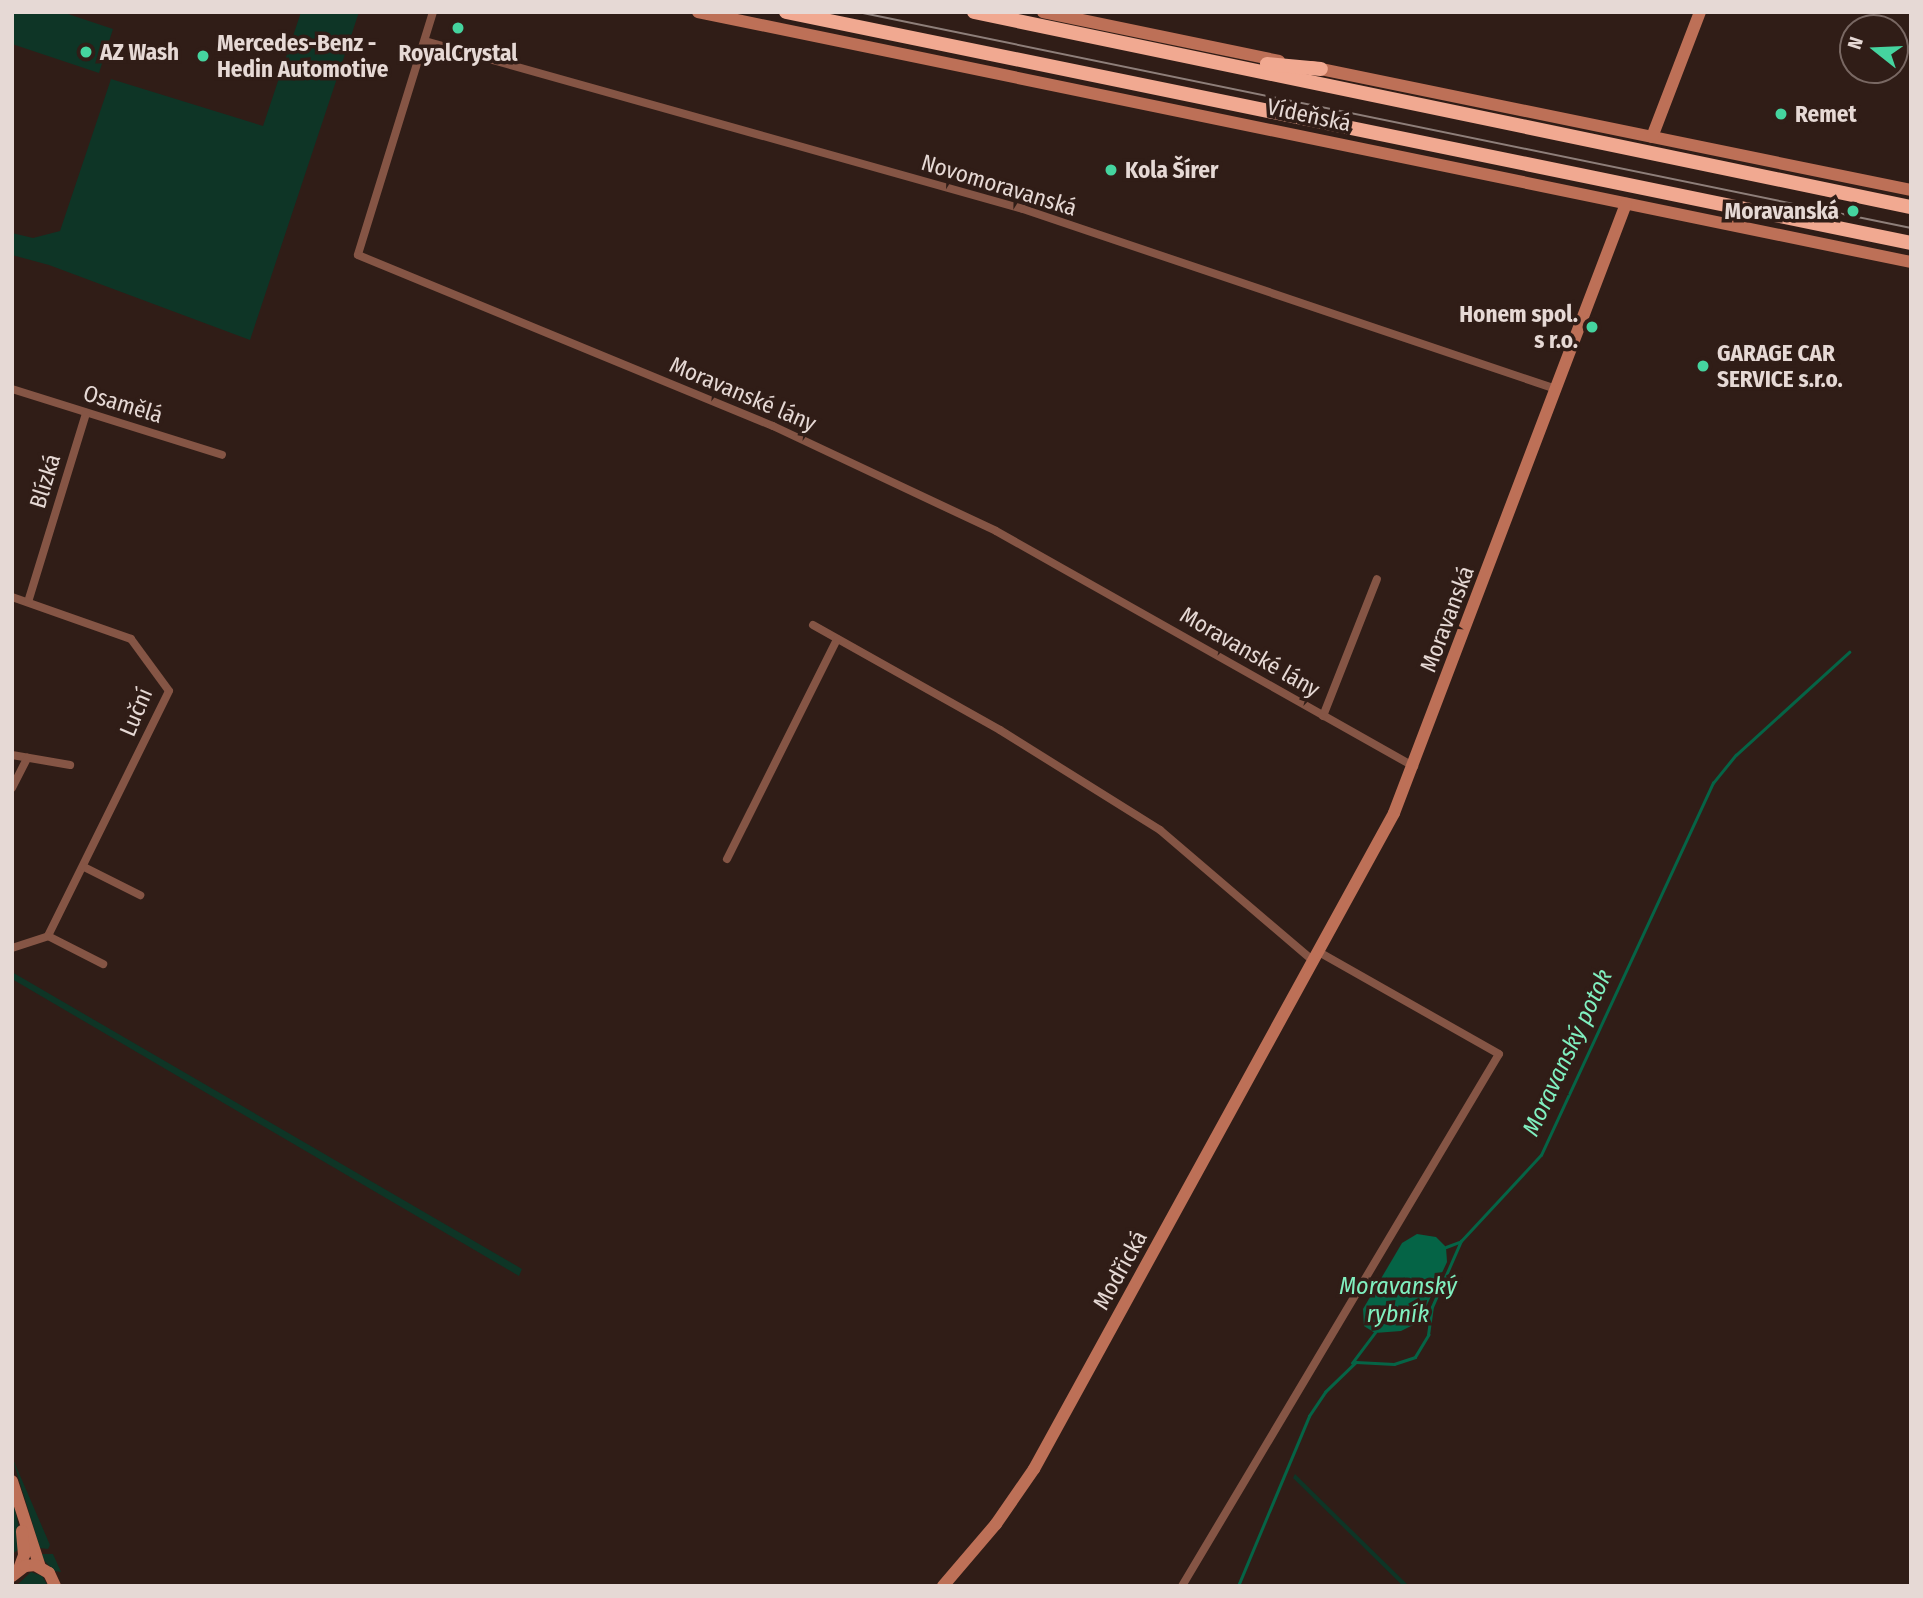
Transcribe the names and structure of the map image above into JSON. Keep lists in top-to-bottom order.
{
  "streets": {
    "highway": ["Vídeňská"],
    "street": [
      "Novomoravanská",
      "Moravanské lány",
      "Osamělá",
      "Blízká",
      "Moravanská",
      "Luční",
      "Modřická"
    ]
  },
  "crossings": [
    ["Vídeňská", "Moravanská"],
    ["Novomoravanská", "Moravanské lány"],
    ["Novomoravanská", "Moravanská"],
    ["Moravanské lány", "Moravanská"],
    ["Osamělá", "Blízká"],
    ["Blízká", "Luční"],
    ["Moravanská", "Modřická"]
  ],
  "water": ["Moravanský potok", "Moravanský rybník"],
  "places": [
    "RoyalCrystal",
    "AZ Wash",
    "Mercedes-Benz - Hedin Automotive",
    "Remet",
    "Kola Šírer",
    "Moravanská",
    "Honem spol. s r.o.",
    "GARAGE CAR SERVICE s.r.o."
  ],
  "north": "left"
}
